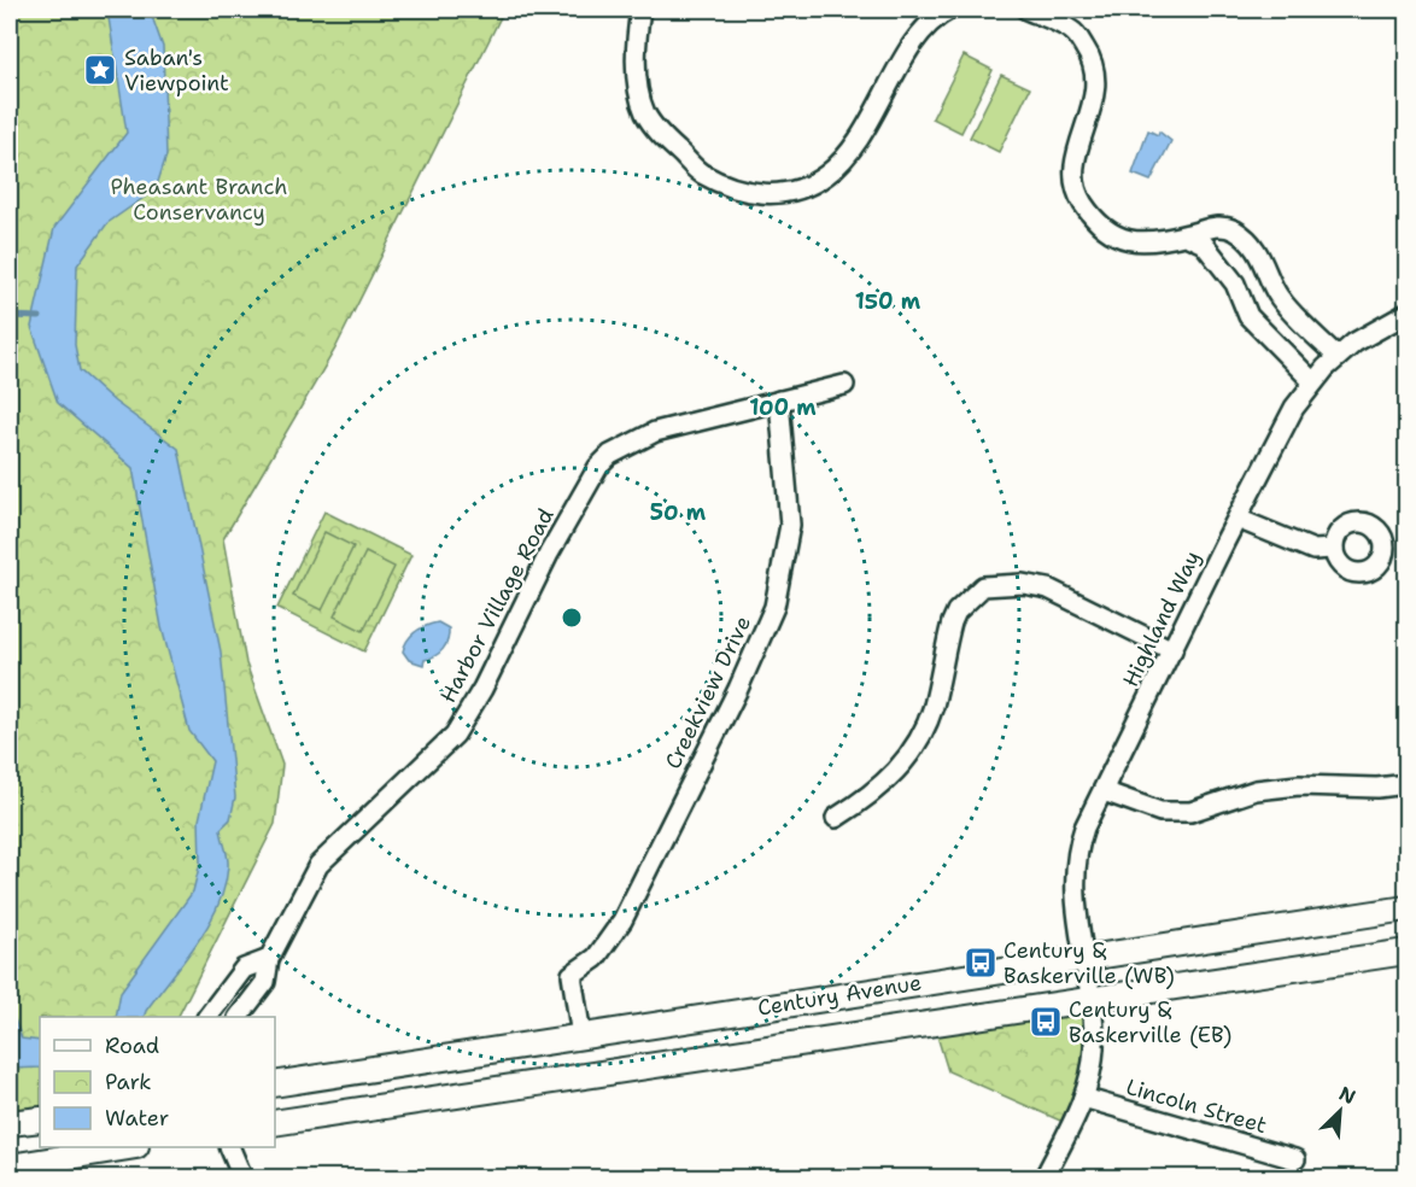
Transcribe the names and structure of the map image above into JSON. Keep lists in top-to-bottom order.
{
  "streets": {
    "main road": ["Century Avenue"],
    "street": [
      "Harbor Village Road",
      "Highland Way",
      "Creekview Drive",
      "Lincoln Street"
    ]
  },
  "crossings": [
    ["Harbor Village Road", "Creekview Drive"],
    ["Highland Way", "Century Avenue"],
    ["Highland Way", "Lincoln Street"],
    ["Creekview Drive", "Century Avenue"]
  ],
  "parks": ["Pheasant Branch Conservancy"],
  "places": {
    "place": ["Saban's Viewpoint"],
    "bus stop": ["Century & Baskerville (WB)", "Century & Baskerville (EB)"]
  },
  "legend": ["Road", "Park", "Water"],
  "north": "top right",
  "rings": ["150 m", "100 m", "50 m"]
}
